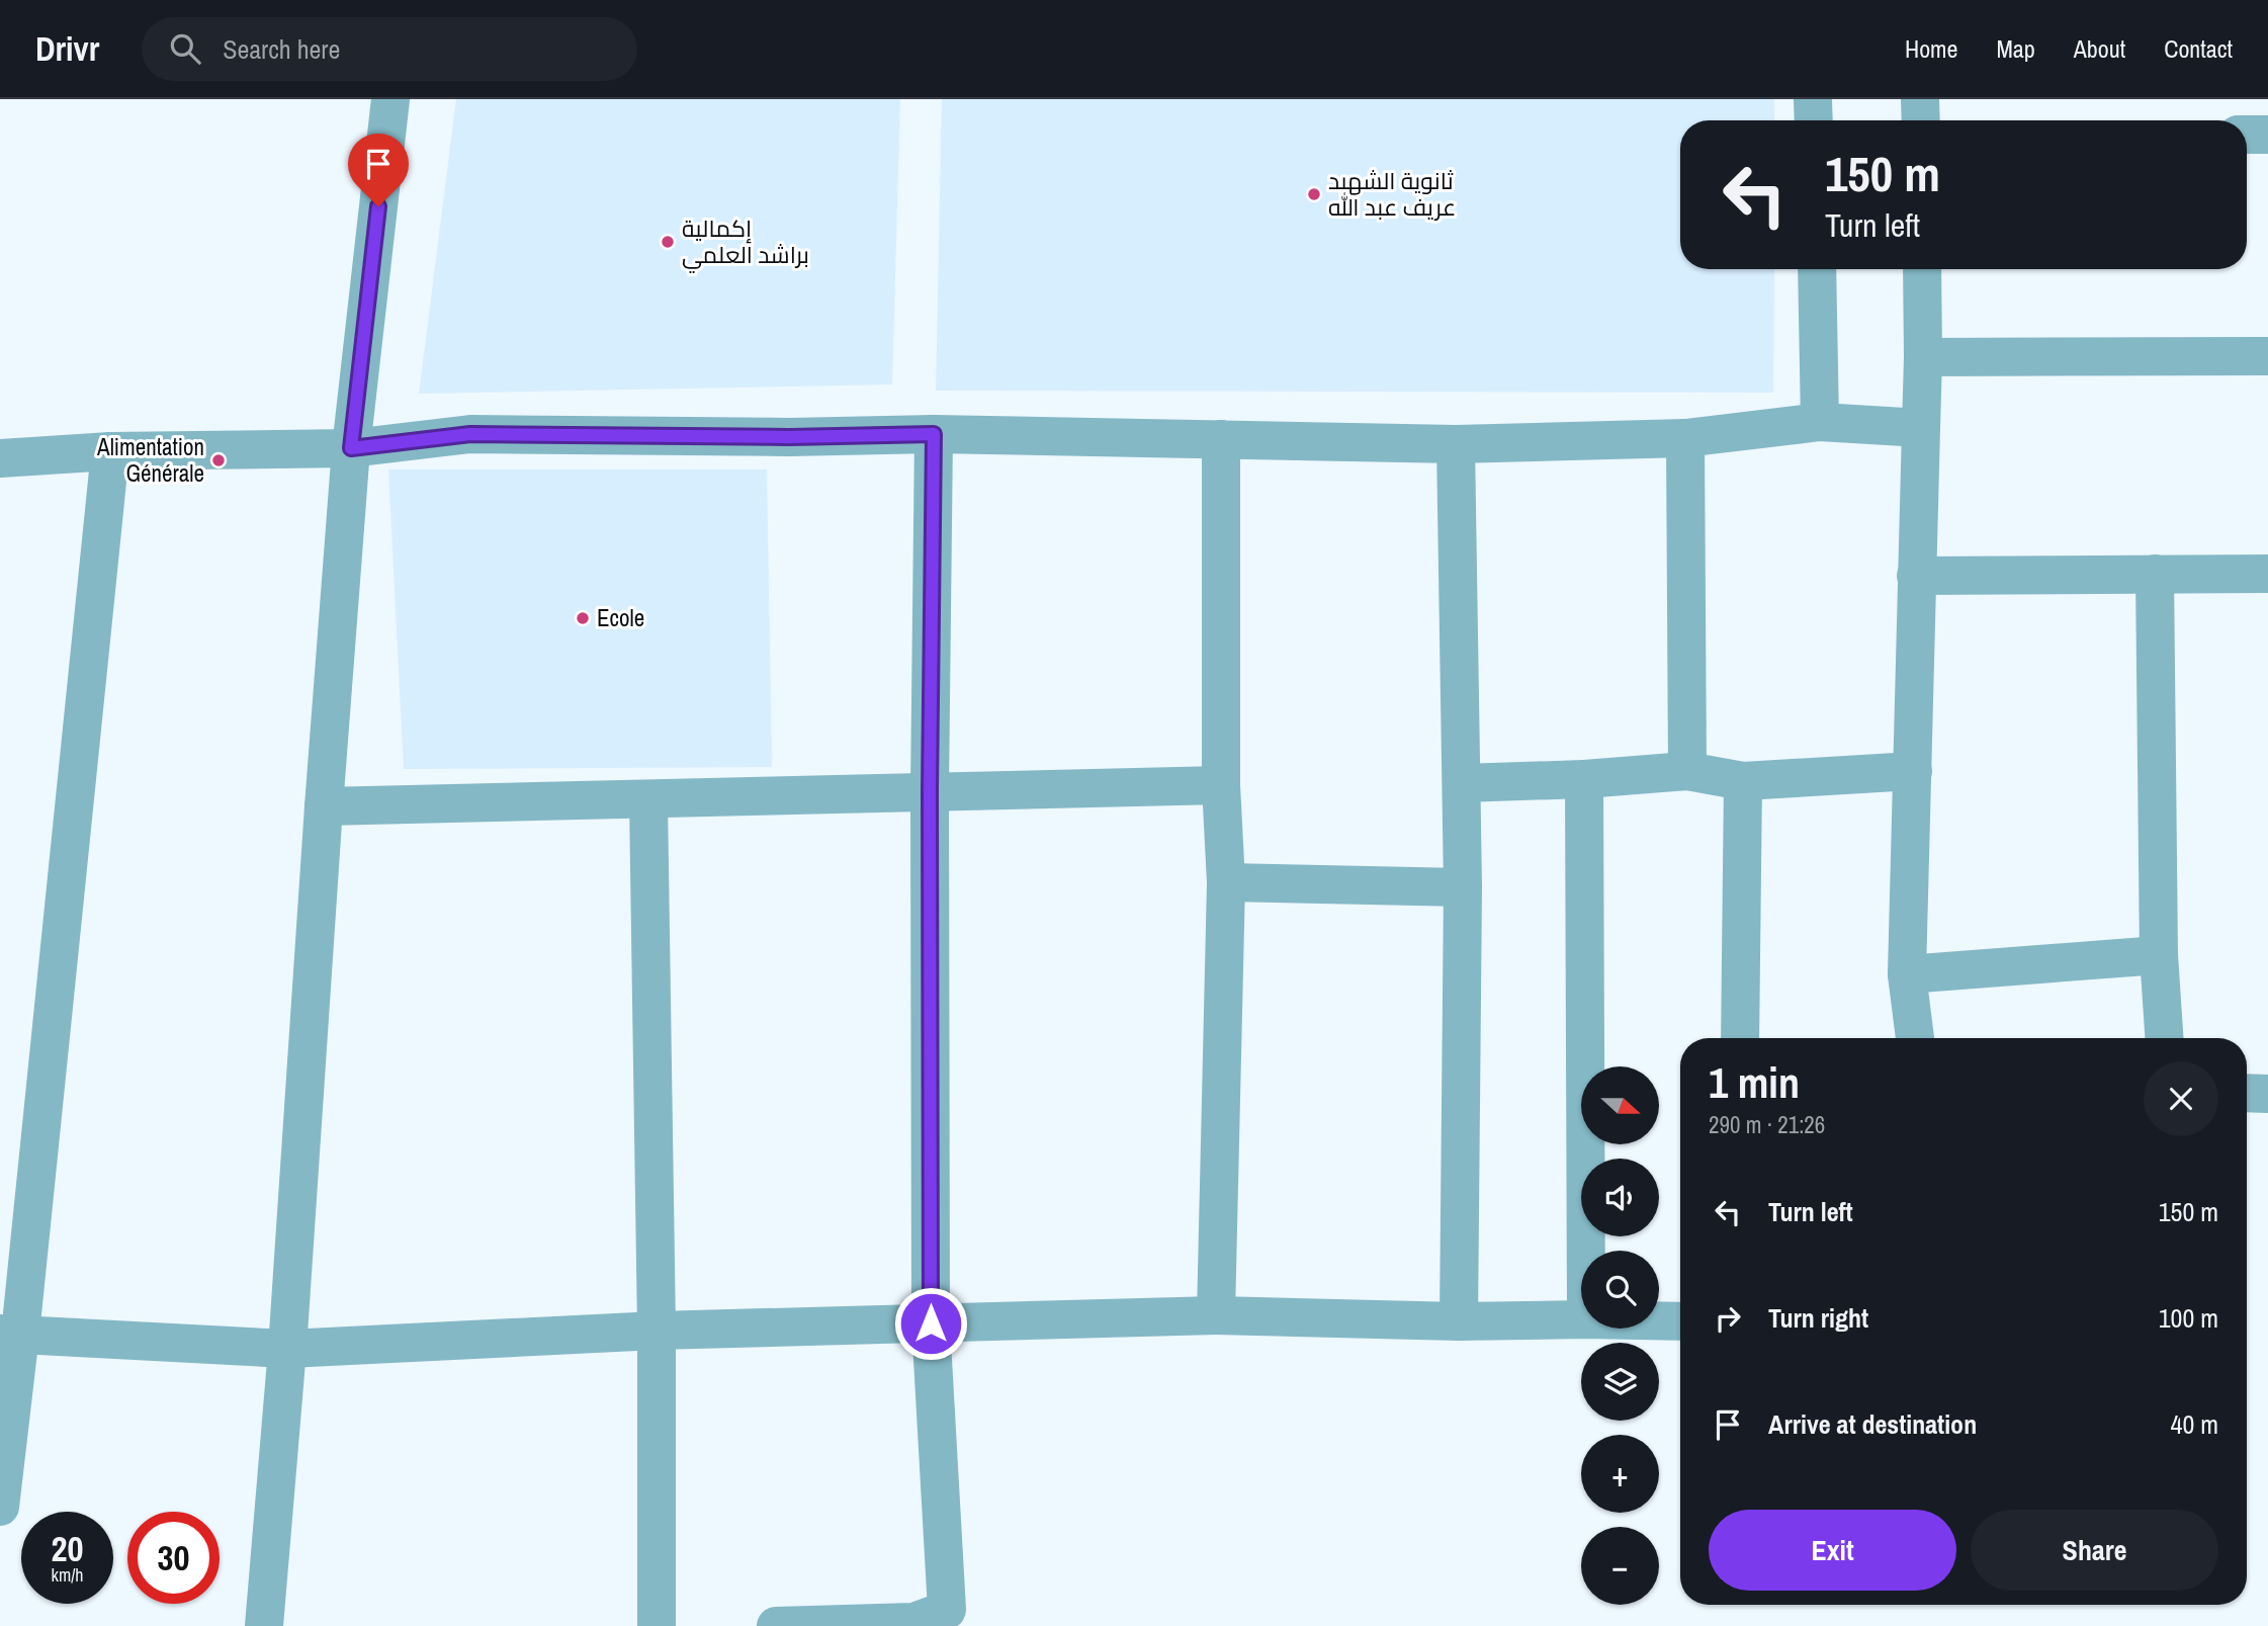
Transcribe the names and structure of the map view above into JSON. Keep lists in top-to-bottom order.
{
  "places": [
    "ثانوية الشهيد عريف عبد الله",
    "إكمالية براشد العلمي",
    "Alimentation Générale",
    "Ecole"
  ],
  "north": "right",
  "page": {
    "header": "Drivr",
    "search": "Search here",
    "nav": [
      "Home",
      "Map",
      "About",
      "Contact"
    ],
    "turn": ["150 m", "Turn left"],
    "heading": ["1 min", "290 m · 21:26"],
    "map_buttons": ["+", "−"],
    "list": [
      {
        "name": "Turn left",
        "value": "150 m"
      },
      {
        "name": "Turn right",
        "value": "100 m"
      },
      {
        "name": "Arrive at destination",
        "value": "40 m"
      }
    ],
    "buttons": ["Exit", "Share"],
    "speed": "20 km/h",
    "limit": "30"
  }
}
